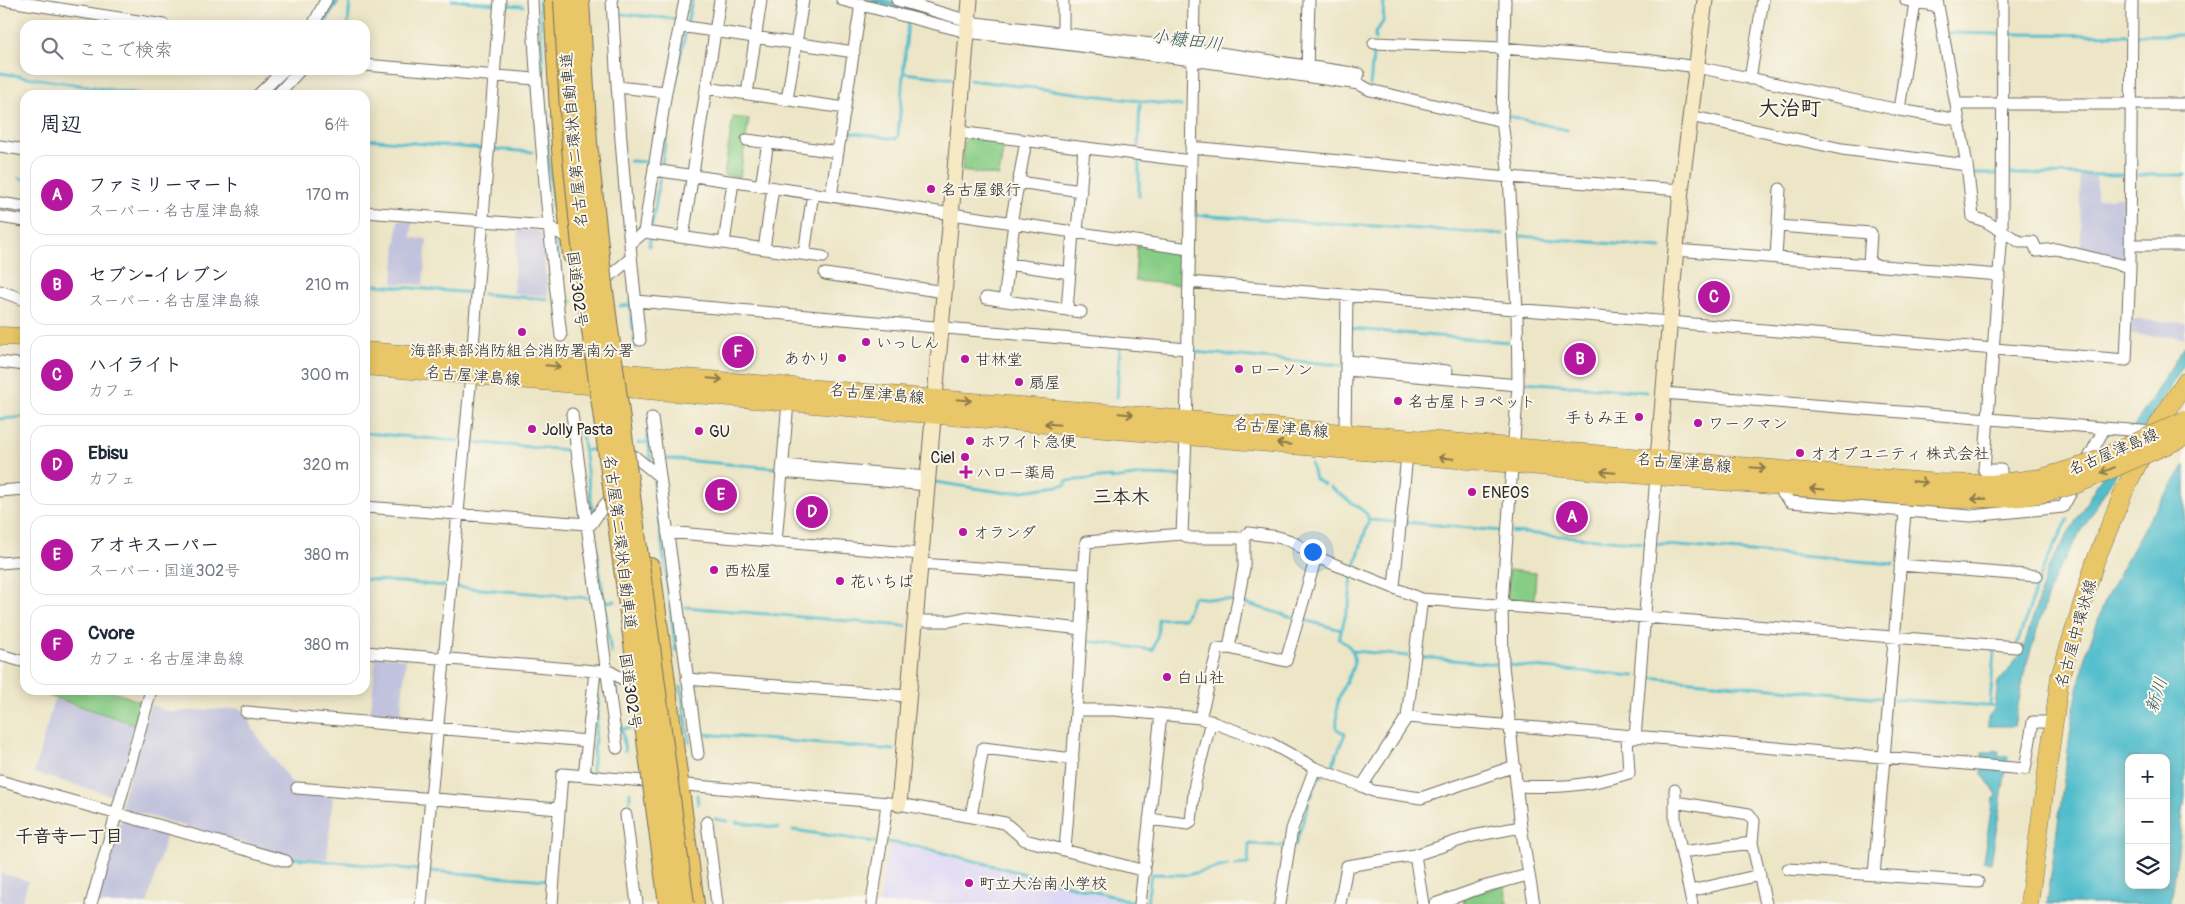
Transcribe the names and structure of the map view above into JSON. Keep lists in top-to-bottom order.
{
  "streets": {
    "highway": ["名古屋第二環状自動車道", "国道302号"],
    "main road": ["名古屋津島線", "名古屋中環状線"]
  },
  "crossings": [
    ["国道302号", "名古屋津島線"]
  ],
  "districts": ["大治町", "三本木", "千音寺一丁目"],
  "water": ["小糠田川", "新川"],
  "places": {
    "other": [
      "名古屋銀行",
      "海部東部消防組合消防署南分署",
      "いっしん",
      "あかり",
      "甘林堂",
      "ローソン",
      "扇屋",
      "名古屋トヨペット",
      "手もみ王",
      "ワークマン",
      "Jolly Pasta",
      "GU",
      "ホワイト急便",
      "オオブユニティ 株式会社",
      "Ciel",
      "ENEOS",
      "オランダ",
      "西松屋",
      "花いちば",
      "白山社",
      "町立大治南小学校"
    ],
    "health": ["ハロー薬局"]
  },
  "page": {
    "search": "ここで検索",
    "heading": ["周辺", "6件"],
    "list": [
      {
        "mark": "A",
        "name": "ファミリーマート",
        "note": "スーパー · 名古屋津島線",
        "value": "170 m"
      },
      {
        "mark": "B",
        "name": "セブン-イレブン",
        "note": "スーパー · 名古屋津島線",
        "value": "210 m"
      },
      {
        "mark": "C",
        "name": "ハイライト",
        "note": "カフェ",
        "value": "300 m"
      },
      {
        "mark": "D",
        "name": "Ebisu",
        "note": "カフェ",
        "value": "320 m"
      },
      {
        "mark": "E",
        "name": "アオキスーパー",
        "note": "スーパー · 国道302号",
        "value": "380 m"
      },
      {
        "mark": "F",
        "name": "Cvore",
        "note": "カフェ · 名古屋津島線",
        "value": "380 m"
      }
    ],
    "pins": [
      "C",
      "F",
      "B",
      "E",
      "D",
      "A"
    ],
    "map_buttons": ["+", "−"]
  }
}
